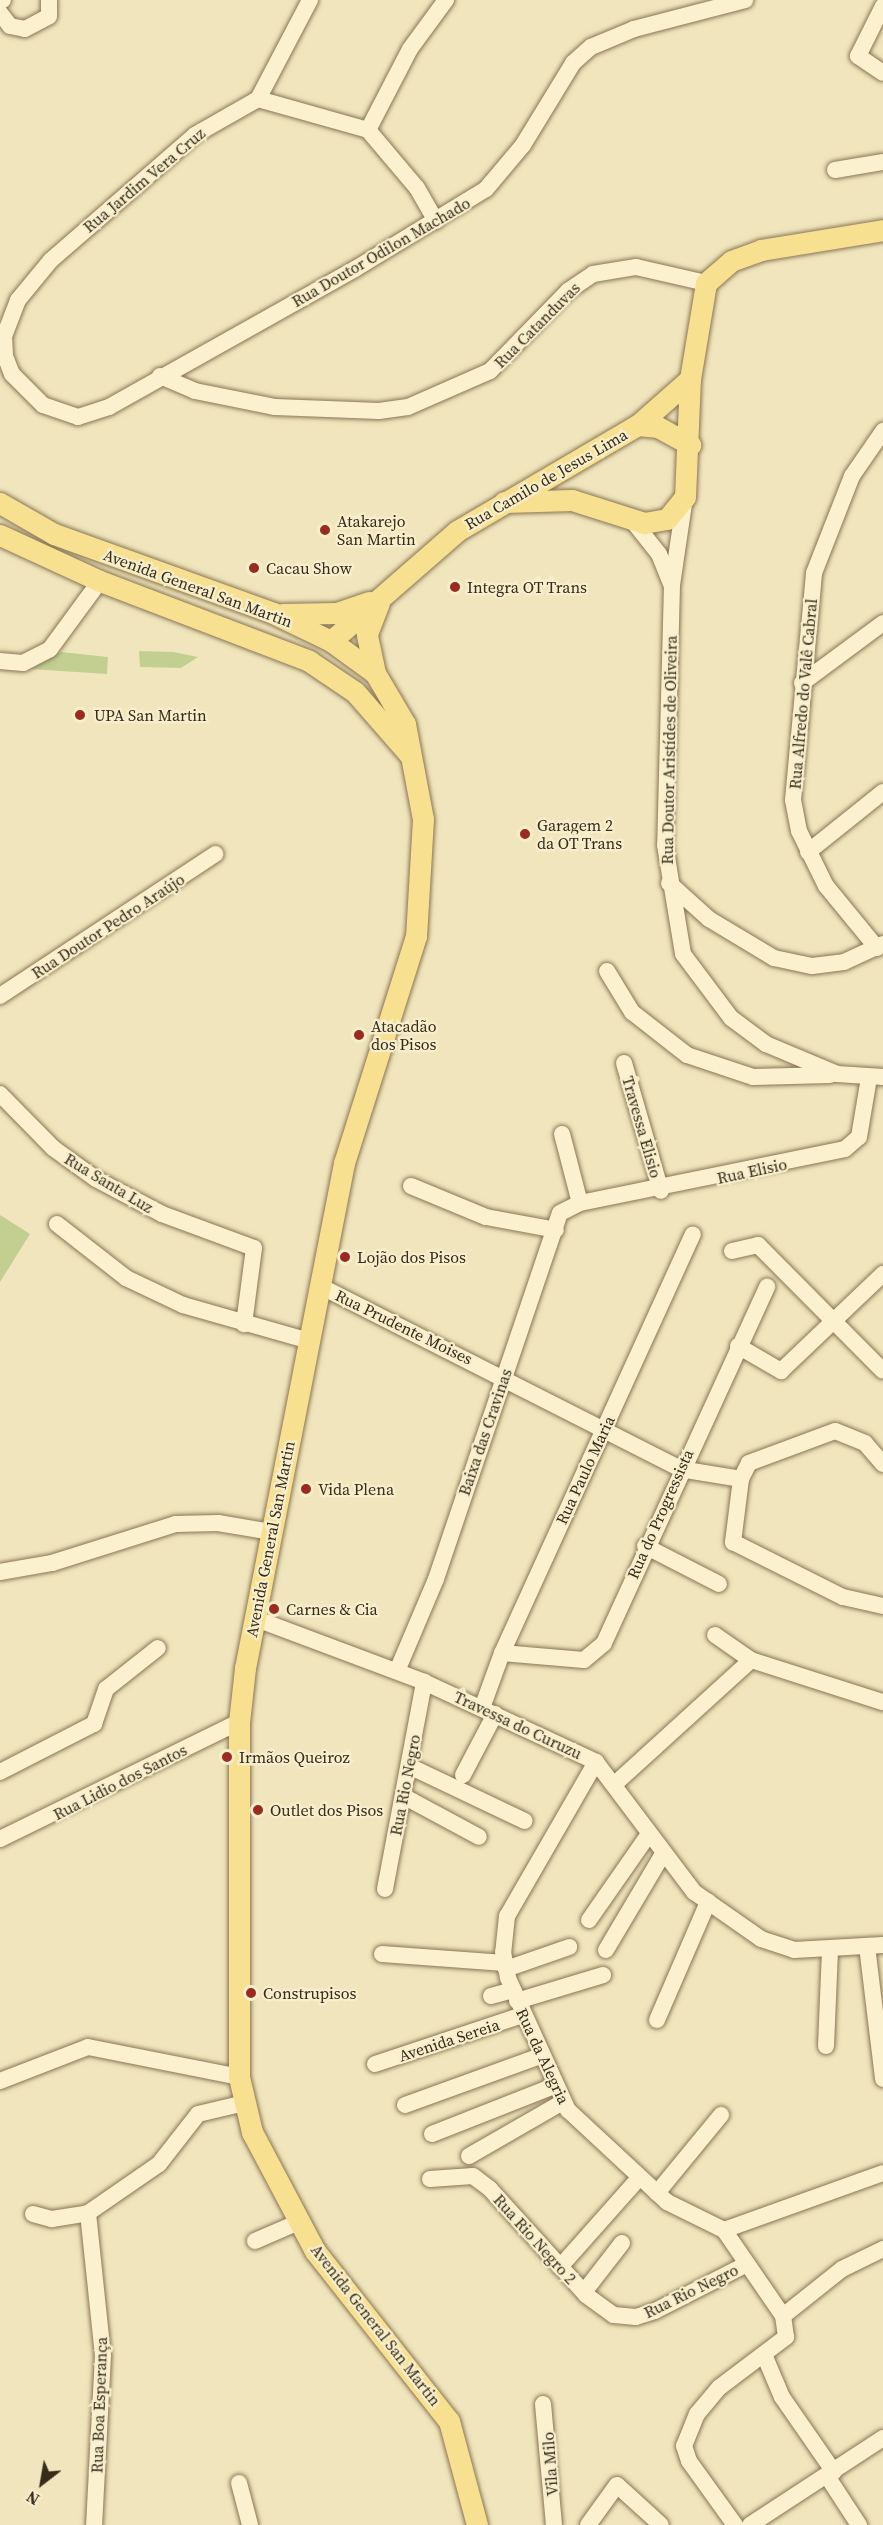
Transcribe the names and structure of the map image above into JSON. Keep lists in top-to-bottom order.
{
  "streets": {
    "main road": ["Rua Camilo de Jesus Lima", "Avenida General San Martin", "Rua Doutor Aristídes de Oliveira"],
    "street": [
      "Rua Jardim Vera Cruz",
      "Rua Doutor Odilon Machado",
      "Rua Catanduvas",
      "Rua Alfredo do Valê Cabral",
      "Rua Doutor Pedro Araújo",
      "Travessa Elisio",
      "Rua Elisio",
      "Rua Santa Luz",
      "Rua Prudente Moises",
      "Baixa das Cravinas",
      "Rua Paulo Maria",
      "Rua do Progressista",
      "Travessa do Curuzu",
      "Rua Lidio dos Santos",
      "Rua Rio Negro",
      "Avenida Sereia",
      "Rua da Alegria",
      "Rua Rio Negro 2",
      "Rua Boa Esperança",
      "Vila Milo"
    ]
  },
  "crossings": [
    ["Rua Jardim Vera Cruz", "Rua Doutor Odilon Machado"],
    ["Rua Doutor Odilon Machado", "Rua Catanduvas"],
    ["Rua Catanduvas", "Rua Doutor Aristídes de Oliveira"],
    ["Rua Camilo de Jesus Lima", "Avenida General San Martin"],
    ["Rua Camilo de Jesus Lima", "Rua Doutor Aristídes de Oliveira"],
    ["Avenida General San Martin", "Rua Prudente Moises"],
    ["Avenida General San Martin", "Rua Lidio dos Santos"],
    ["Rua Doutor Aristídes de Oliveira", "Rua Elisio"],
    ["Travessa Elisio", "Rua Elisio"],
    ["Rua Elisio", "Baixa das Cravinas"],
    ["Rua Prudente Moises", "Baixa das Cravinas"],
    ["Rua Prudente Moises", "Rua Paulo Maria"],
    ["Rua Prudente Moises", "Rua do Progressista"],
    ["Baixa das Cravinas", "Travessa do Curuzu"],
    ["Rua Paulo Maria", "Rua do Progressista"],
    ["Rua Paulo Maria", "Travessa do Curuzu"],
    ["Travessa do Curuzu", "Rua Rio Negro"],
    ["Travessa do Curuzu", "Rua da Alegria"],
    ["Rua Rio Negro", "Rua Rio Negro 2"],
    ["Avenida Sereia", "Rua da Alegria"]
  ],
  "places": [
    "Atakarejo San Martin",
    "Cacau Show",
    "Integra OT Trans",
    "UPA San Martin",
    "Garagem 2 da OT Trans",
    "Atacadão dos Pisos",
    "Lojão dos Pisos",
    "Vida Plena",
    "Carnes & Cia",
    "Irmãos Queiroz",
    "Outlet dos Pisos",
    "Construpisos"
  ],
  "north": "bottom left"
}
